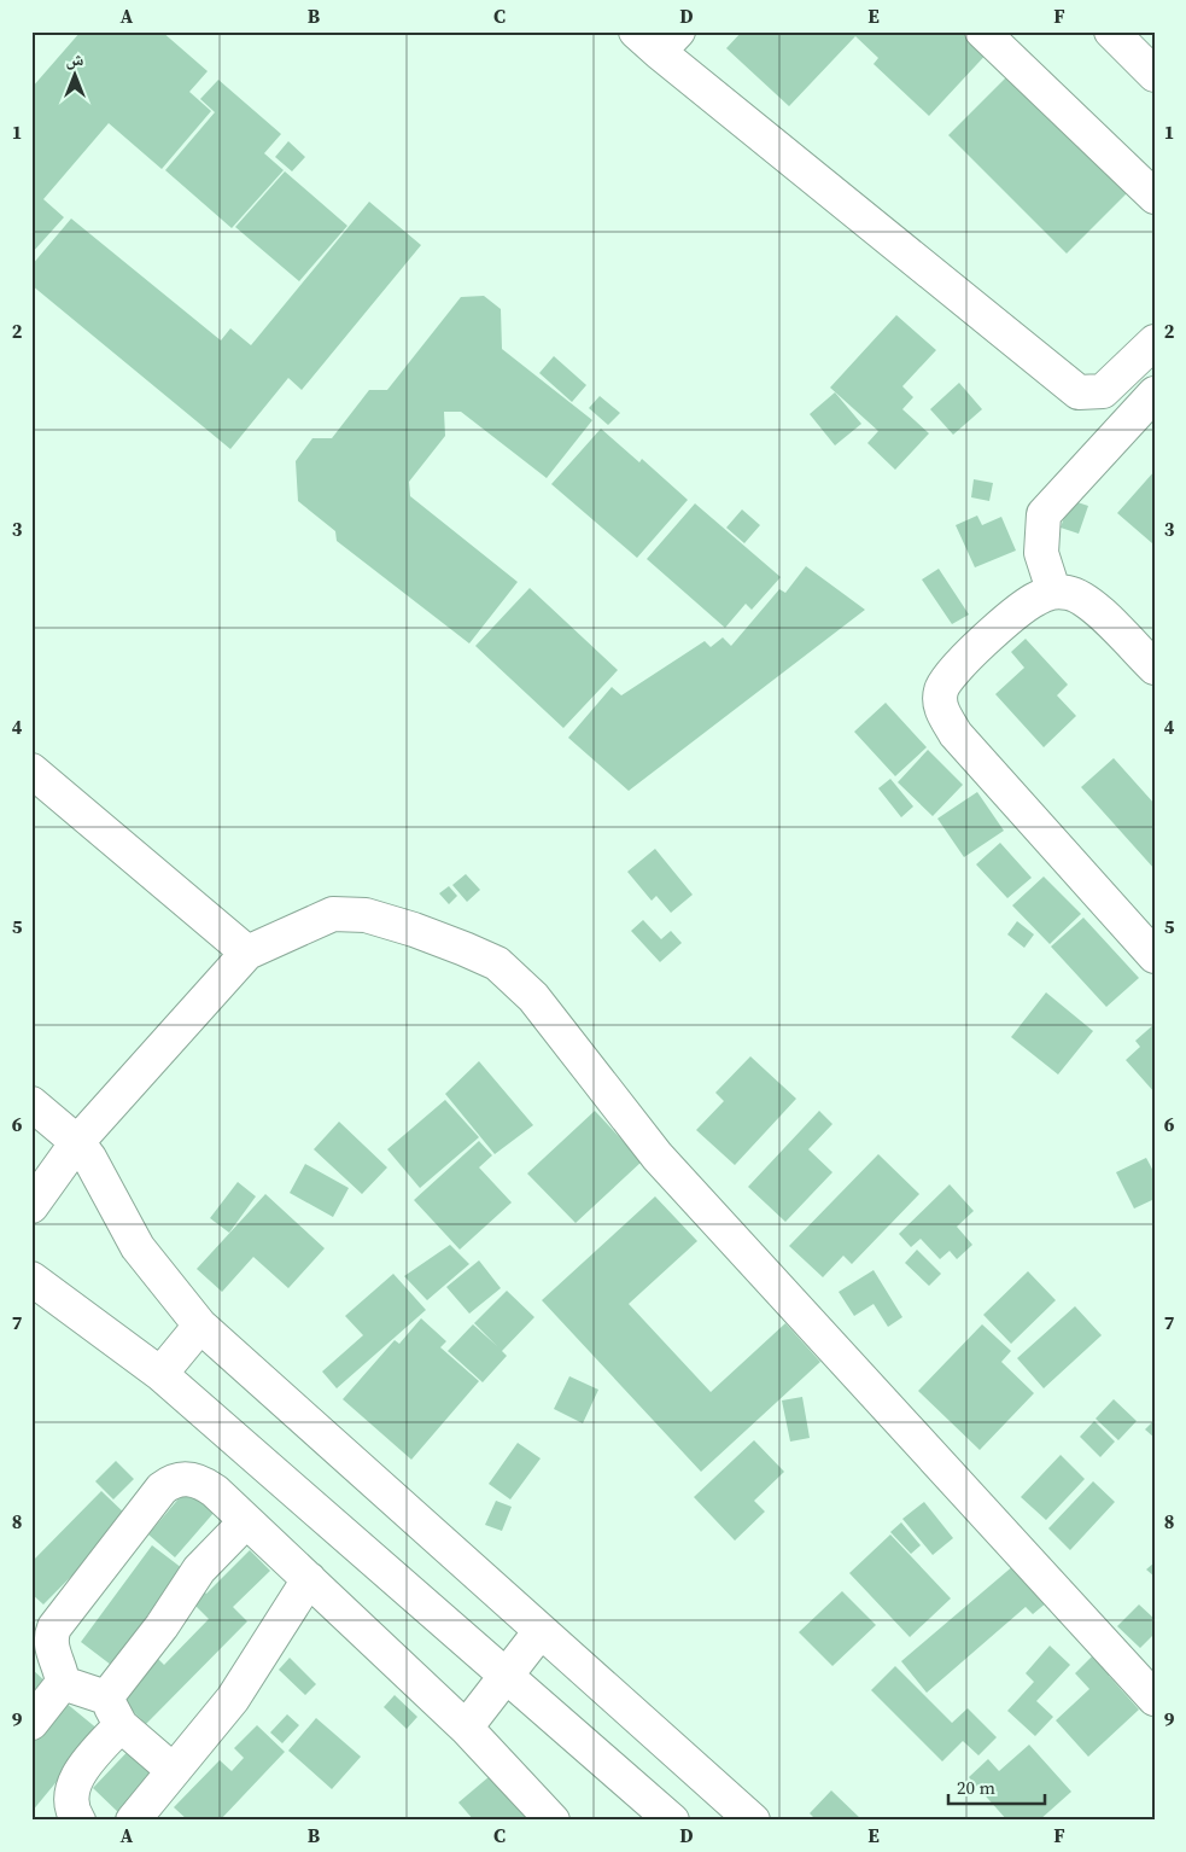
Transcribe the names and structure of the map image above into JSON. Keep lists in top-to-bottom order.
{
  "scale_bar": "20 m",
  "north": "top",
  "grid": {
    "columns": [
      "A",
      "B",
      "C",
      "D",
      "E",
      "F"
    ],
    "rows": [
      "1",
      "2",
      "3",
      "4",
      "5",
      "6",
      "7",
      "8",
      "9"
    ]
  }
}
